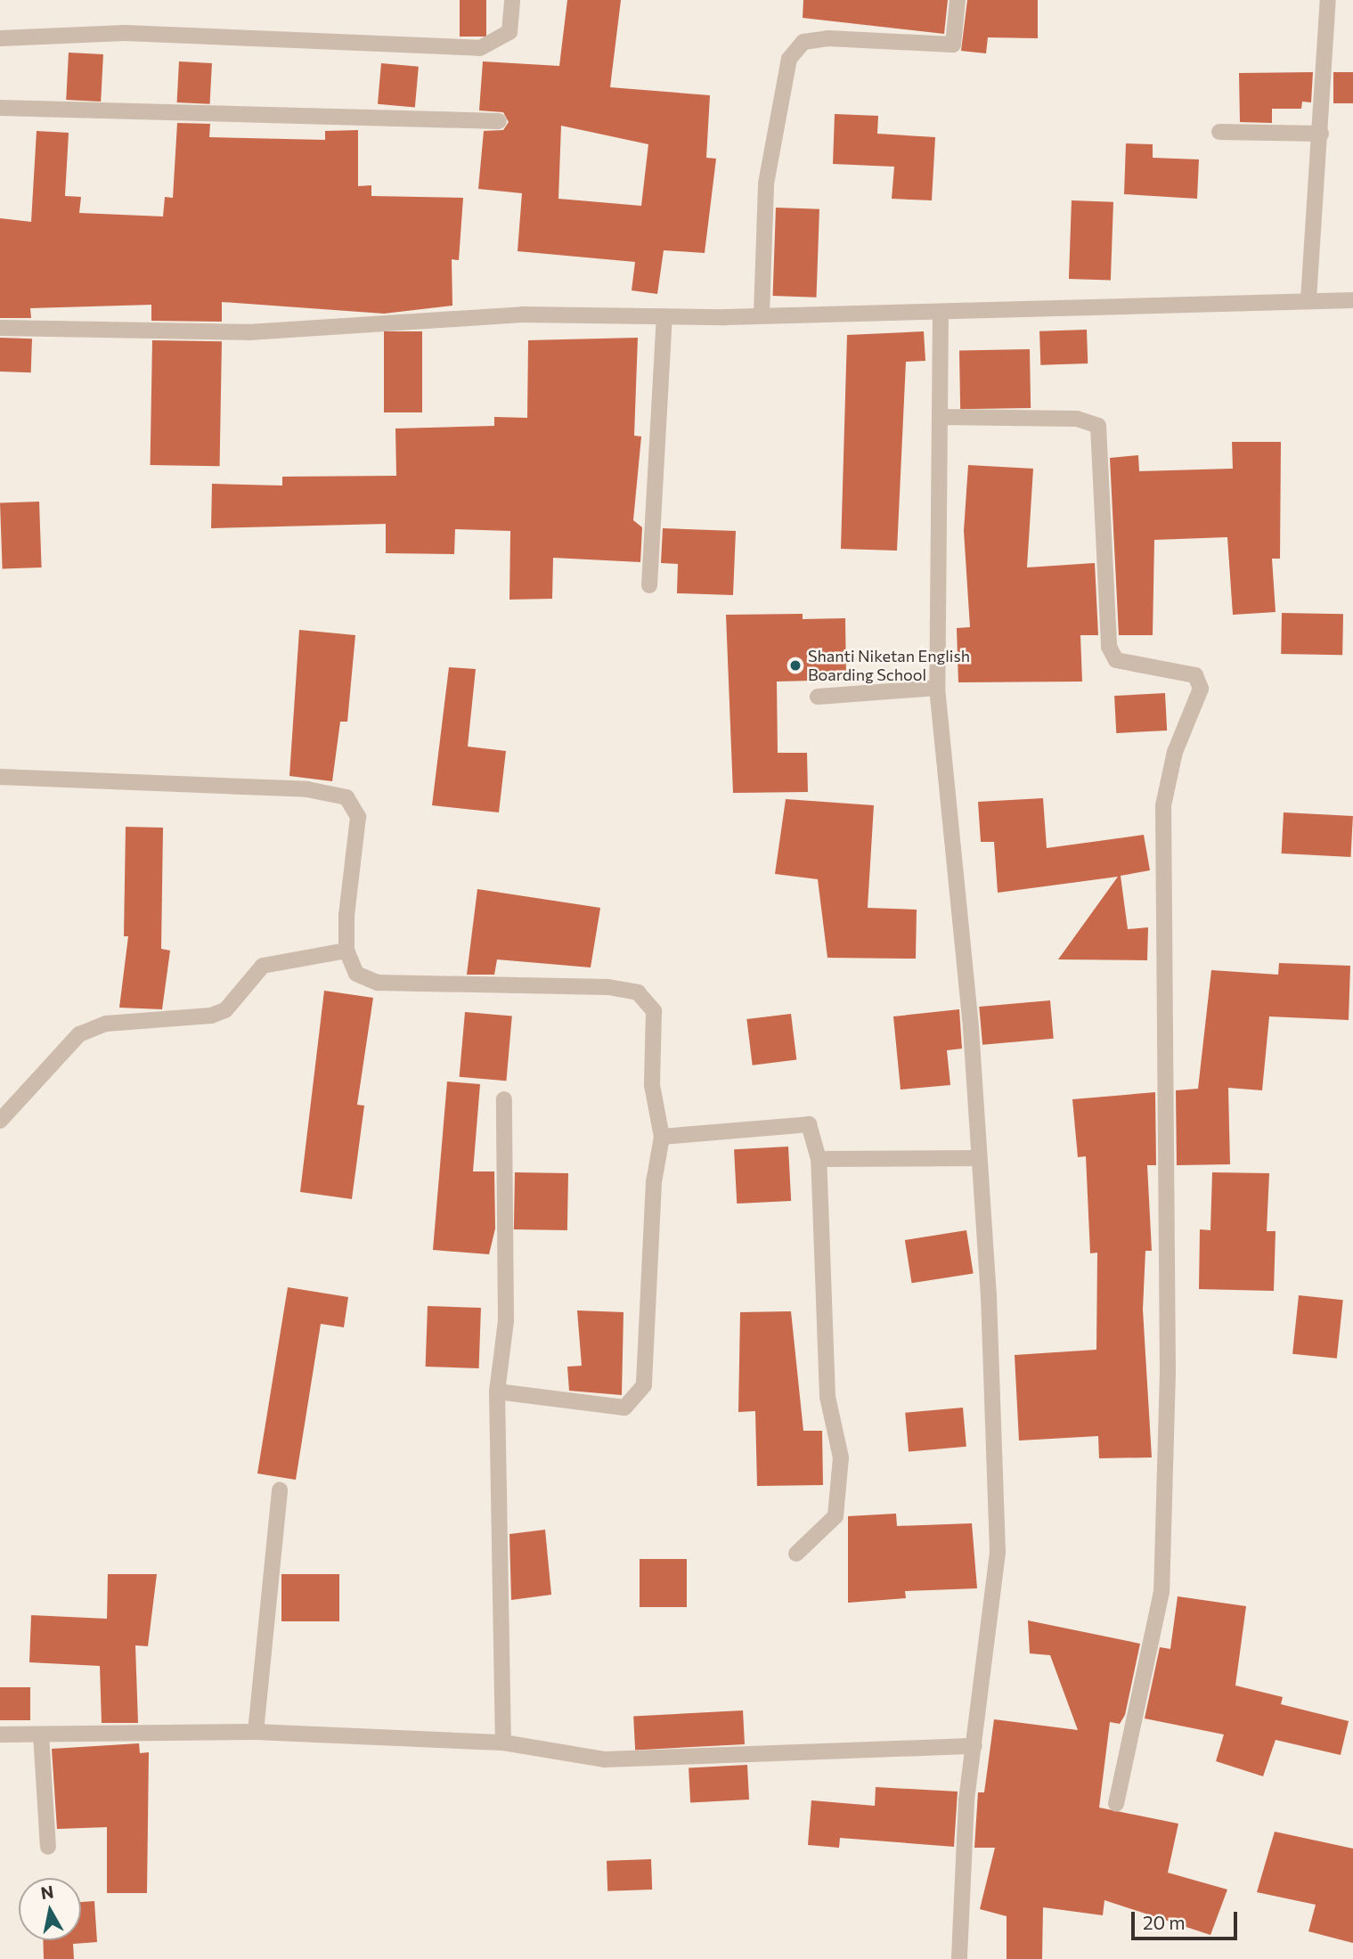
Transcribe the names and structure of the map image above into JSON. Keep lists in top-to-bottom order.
{
  "places": ["Shanti Niketan English Boarding School"],
  "scale_bar": "20 m",
  "north": "top"
}
